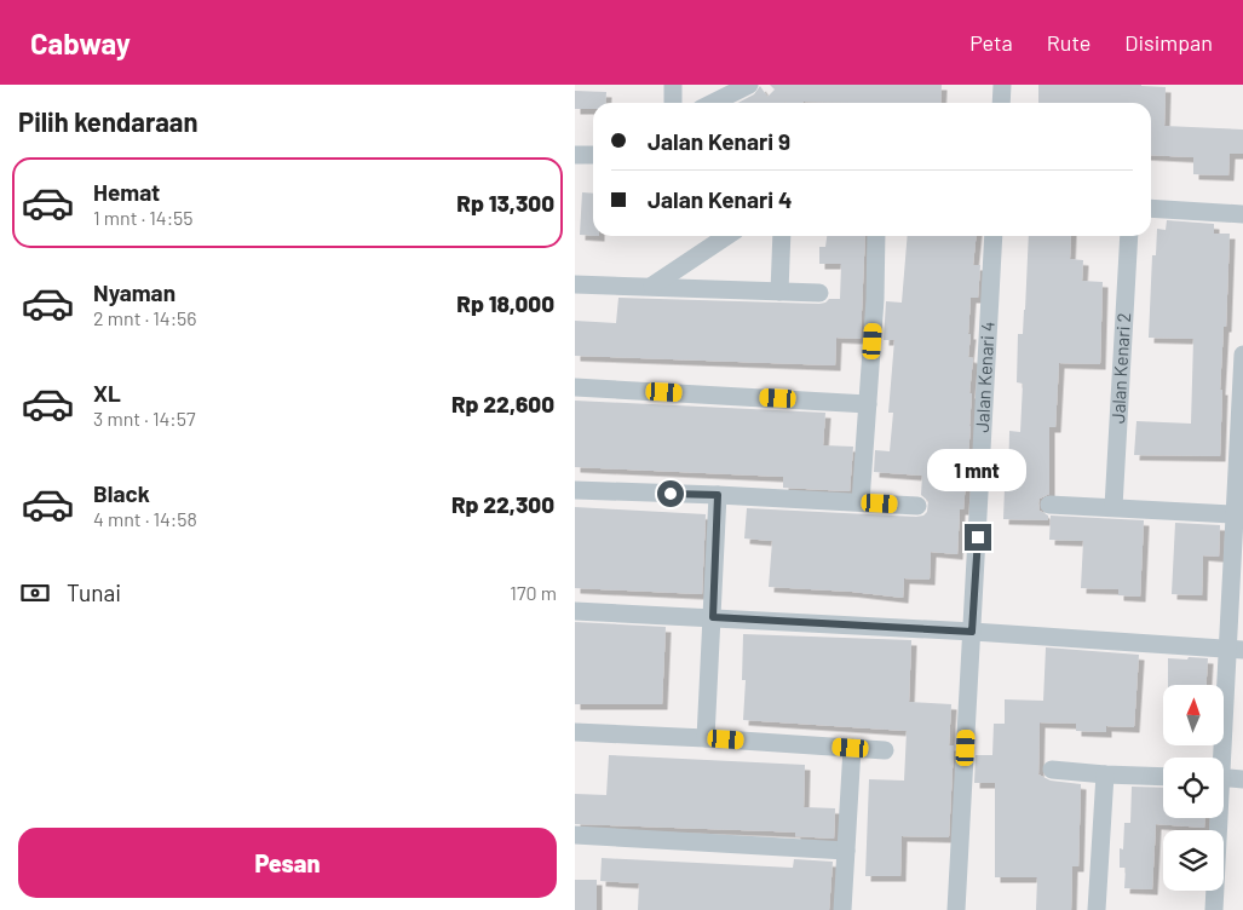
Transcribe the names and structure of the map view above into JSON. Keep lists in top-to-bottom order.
{
  "streets": {
    "street": ["Jalan Kenari 2", "Jalan Kenari 4"]
  },
  "north": "top",
  "page": {
    "header": "Cabway",
    "nav": ["Peta", "Rute", "Disimpan"],
    "heading": "Pilih kendaraan",
    "banner": ["Jalan Kenari 9", "Jalan Kenari 4"],
    "list": [
      {
        "name": "Hemat",
        "note": "1 mnt · 14:55",
        "value": "Rp 13,300"
      },
      {
        "name": "Nyaman",
        "note": "2 mnt · 14:56",
        "value": "Rp 18,000"
      },
      {
        "name": "XL",
        "note": "3 mnt · 14:57",
        "value": "Rp 22,600"
      },
      {
        "name": "Black",
        "note": "4 mnt · 14:58",
        "value": "Rp 22,300"
      }
    ],
    "bubble": "1 mnt",
    "pay": ["Tunai", "170 m"],
    "buttons": "Pesan"
  }
}
